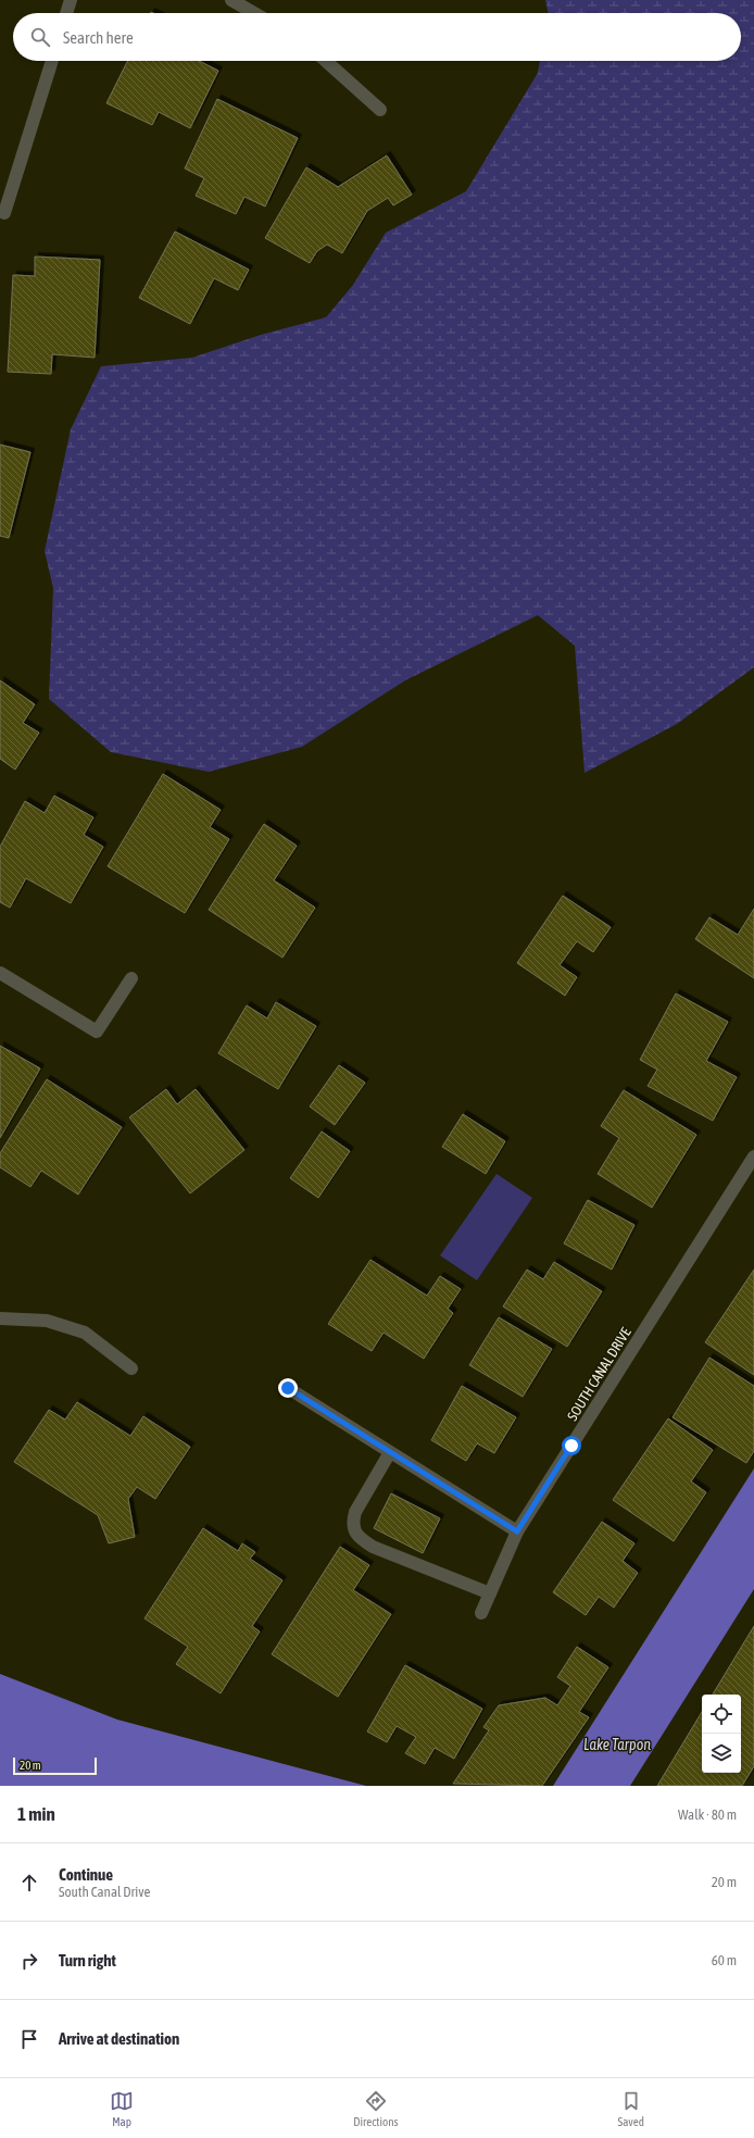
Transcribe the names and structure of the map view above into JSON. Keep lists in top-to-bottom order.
{
  "streets": {
    "street": ["SOUTH CANAL DRIVE"]
  },
  "water": ["Lake Tarpon"],
  "scale_bar": "20 m",
  "page": {
    "search": "Search here",
    "scale": "20 m",
    "heading": ["1 min", "Walk · 80 m"],
    "list": [
      ["Continue", "South Canal Drive", "20 m"],
      ["Turn right", "60 m"],
      "Arrive at destination"
    ],
    "nav": ["Map", "Directions", "Saved"]
  }
}
